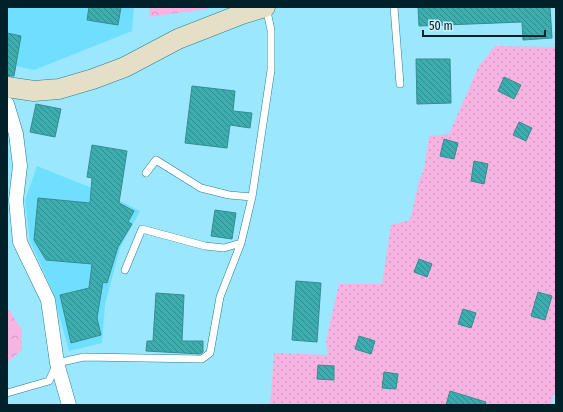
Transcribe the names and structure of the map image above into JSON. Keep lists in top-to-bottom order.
{
  "scale_bar": "50 m"
}
